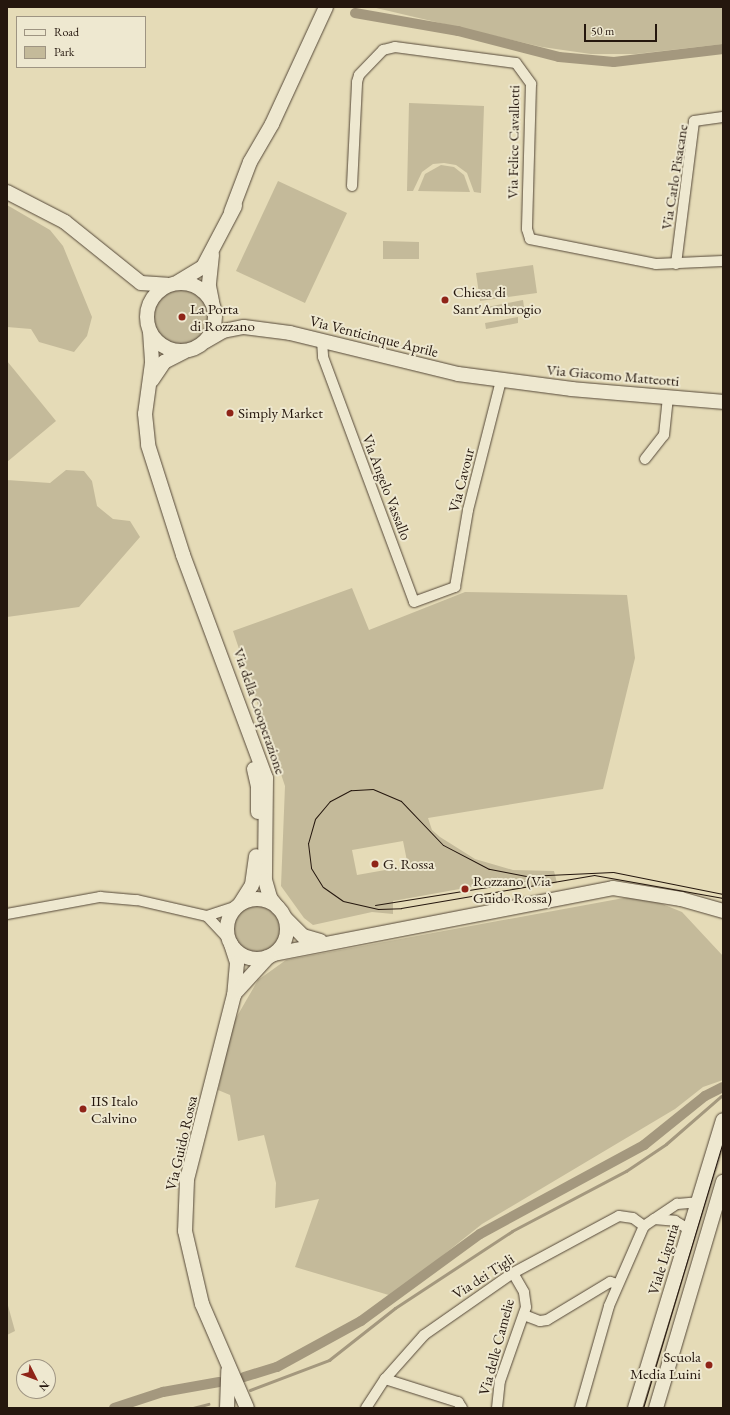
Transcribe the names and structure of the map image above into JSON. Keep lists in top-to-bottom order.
{
  "streets": {
    "street": [
      "Via Felice Cavallotti",
      "Via Carlo Pisacane",
      "Via Venticinque Aprile",
      "Via Giacomo Matteotti",
      "Via Cavour",
      "Via Angelo Vassallo",
      "Via della Cooperazione",
      "Via Guido Rossa",
      "Viale Liguria",
      "Via dei Tigli",
      "Via delle Camelie"
    ]
  },
  "crossings": [
    ["Via Felice Cavallotti", "Via Carlo Pisacane"],
    ["Via Venticinque Aprile", "Via Giacomo Matteotti"],
    ["Via Venticinque Aprile", "Via Cavour"],
    ["Via Venticinque Aprile", "Via Angelo Vassallo"],
    ["Via Venticinque Aprile", "Via della Cooperazione"],
    ["Via Giacomo Matteotti", "Via Cavour"],
    ["Via Cavour", "Via Angelo Vassallo"],
    ["Via della Cooperazione", "Via Guido Rossa"],
    ["Via dei Tigli", "Via delle Camelie"]
  ],
  "places": [
    "Chiesa di Sant'Ambrogio",
    "La Porta di Rozzano",
    "Simply Market",
    "G. Rossa",
    "Rozzano (Via Guido Rossa)",
    "IIS Italo Calvino",
    "Scuola Media Luini"
  ],
  "legend": ["Road", "Park"],
  "scale_bar": "50 m",
  "north": "bottom right"
}
